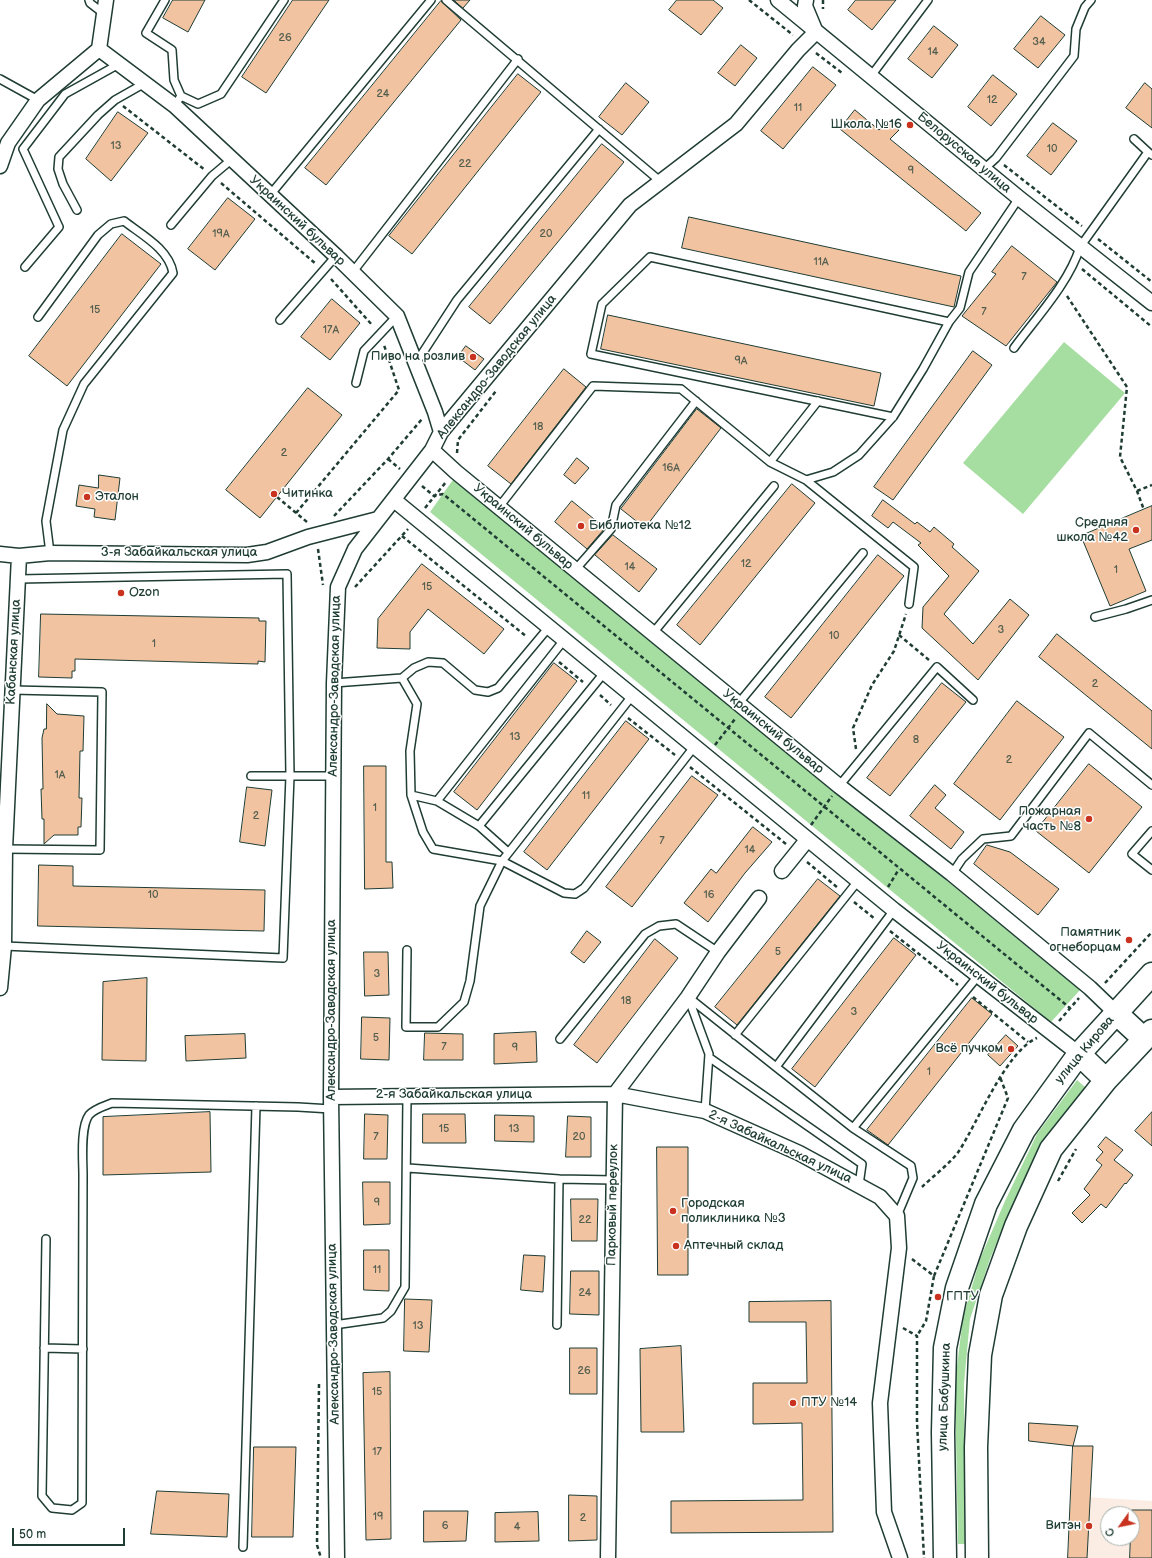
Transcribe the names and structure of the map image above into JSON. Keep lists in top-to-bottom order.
{
  "streets": {
    "main road": ["улица Кирова", "улица Бабушкина"],
    "street": [
      "Белорусская улица",
      "Украинский бульвар",
      "Александро-Заводская улица",
      "3-я Забайкальская улица",
      "Кабанская улица",
      "2-я Забайкальская улица",
      "Парковый переулок"
    ]
  },
  "crossings": [
    ["Белорусская улица", "Александро-Заводская улица"],
    ["Украинский бульвар", "Александро-Заводская улица"],
    ["Украинский бульвар", "улица Кирова"],
    ["Александро-Заводская улица", "3-я Забайкальская улица"],
    ["Александро-Заводская улица", "2-я Забайкальская улица"],
    ["3-я Забайкальская улица", "Кабанская улица"],
    ["улица Кирова", "улица Бабушкина"],
    ["2-я Забайкальская улица", "Парковый переулок"]
  ],
  "places": [
    "Школа №16",
    "Пиво на розлив",
    "Читинка",
    "Эталон",
    "Библиотека №12",
    "Средняя школа №42",
    "Ozon",
    "Пожарная часть №8",
    "Памятник огнеборцам",
    "Всё пучком",
    "Городская поликлиника №3",
    "Аптечный склад",
    "ГПТУ",
    "ПТУ №14",
    "Витэн"
  ],
  "house_numbers": [
    "26",
    "34",
    "14",
    "24",
    "12",
    "11",
    "13",
    "10",
    "22",
    "9",
    "19А",
    "20",
    "11А",
    "7",
    "15",
    "7",
    "17А",
    "9А",
    "18",
    "2",
    "16А",
    "12",
    "14",
    "1",
    "15",
    "3",
    "10",
    "1",
    "2",
    "13",
    "8",
    "2",
    "1А",
    "11",
    "1",
    "2",
    "7",
    "14",
    "10",
    "16",
    "5",
    "3",
    "18",
    "3",
    "5",
    "7",
    "9",
    "1",
    "15",
    "13",
    "7",
    "20",
    "9",
    "22",
    "11",
    "24",
    "13",
    "26",
    "15",
    "17",
    "19",
    "2",
    "6",
    "4"
  ],
  "scale_bar": "50 m",
  "north": "bottom left"
}
